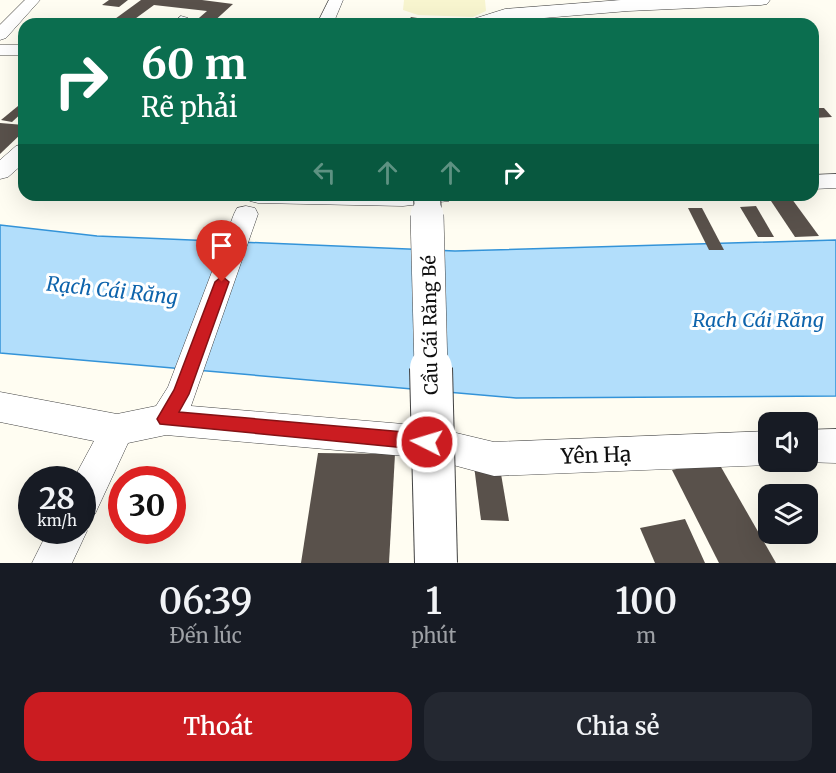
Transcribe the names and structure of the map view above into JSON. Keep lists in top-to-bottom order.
{
  "streets": {
    "street": ["Cầu Cái Răng Bé", "Yên Hạ"]
  },
  "water": ["Rạch Cái Răng"],
  "page": {
    "turn": ["60 m", "Rẽ phải"],
    "speed": "28 km/h",
    "limit": "30",
    "eta": [
      "06:39",
      "Đến lúc",
      "1",
      "phút",
      "100",
      "m"
    ],
    "buttons": ["Thoát", "Chia sẻ"]
  }
}
